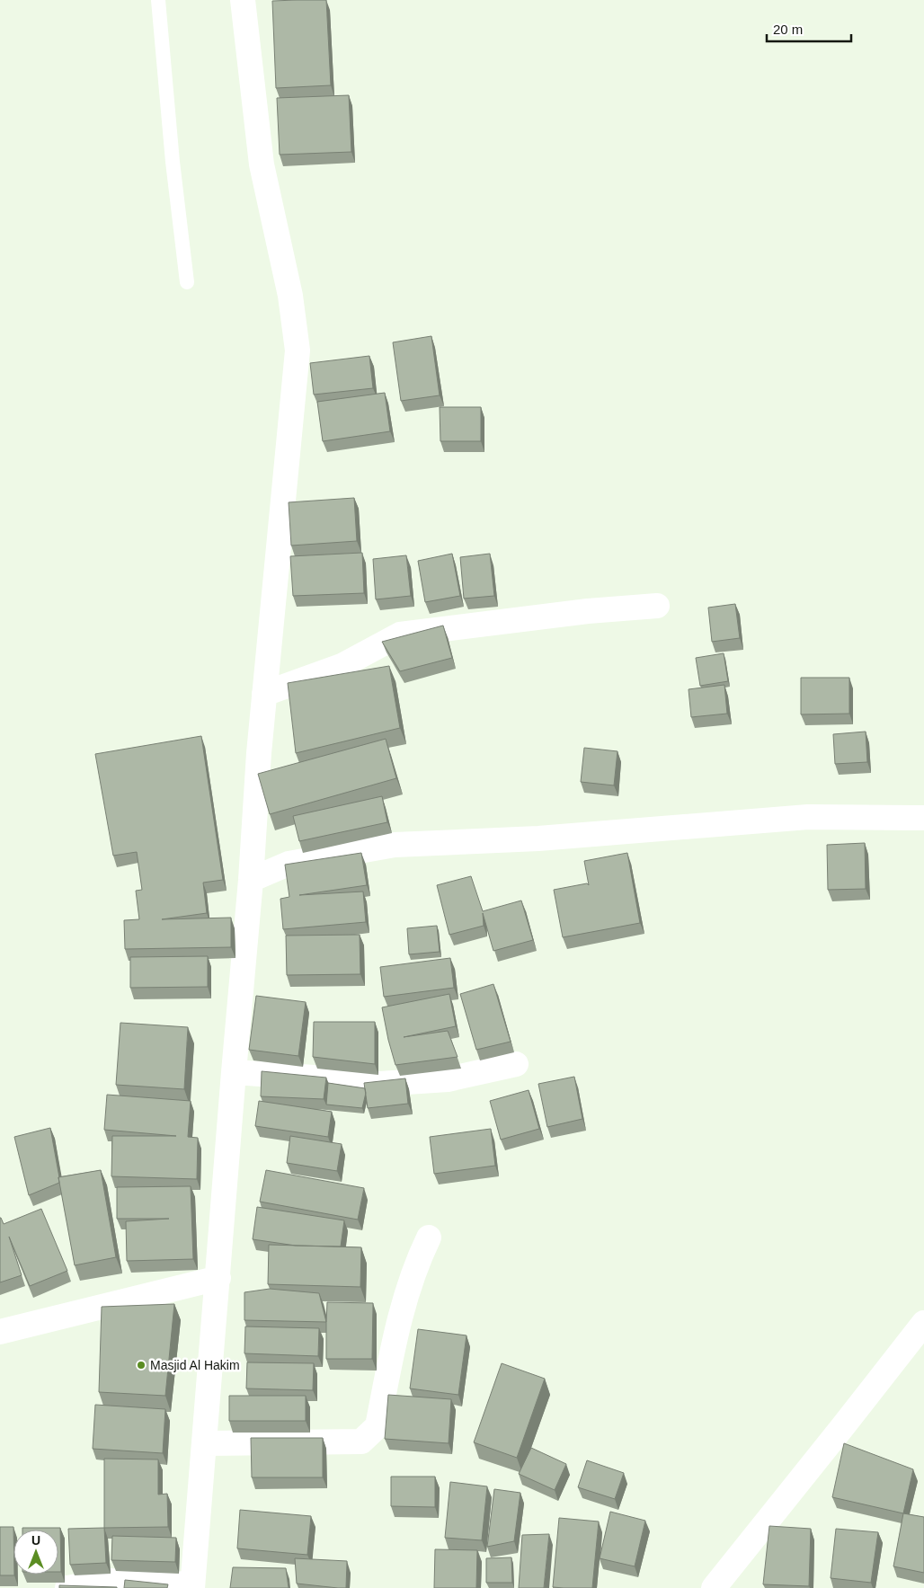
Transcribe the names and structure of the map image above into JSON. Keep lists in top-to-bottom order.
{
  "places": ["Masjid Al Hakim"],
  "scale_bar": "20 m",
  "north": "top"
}
